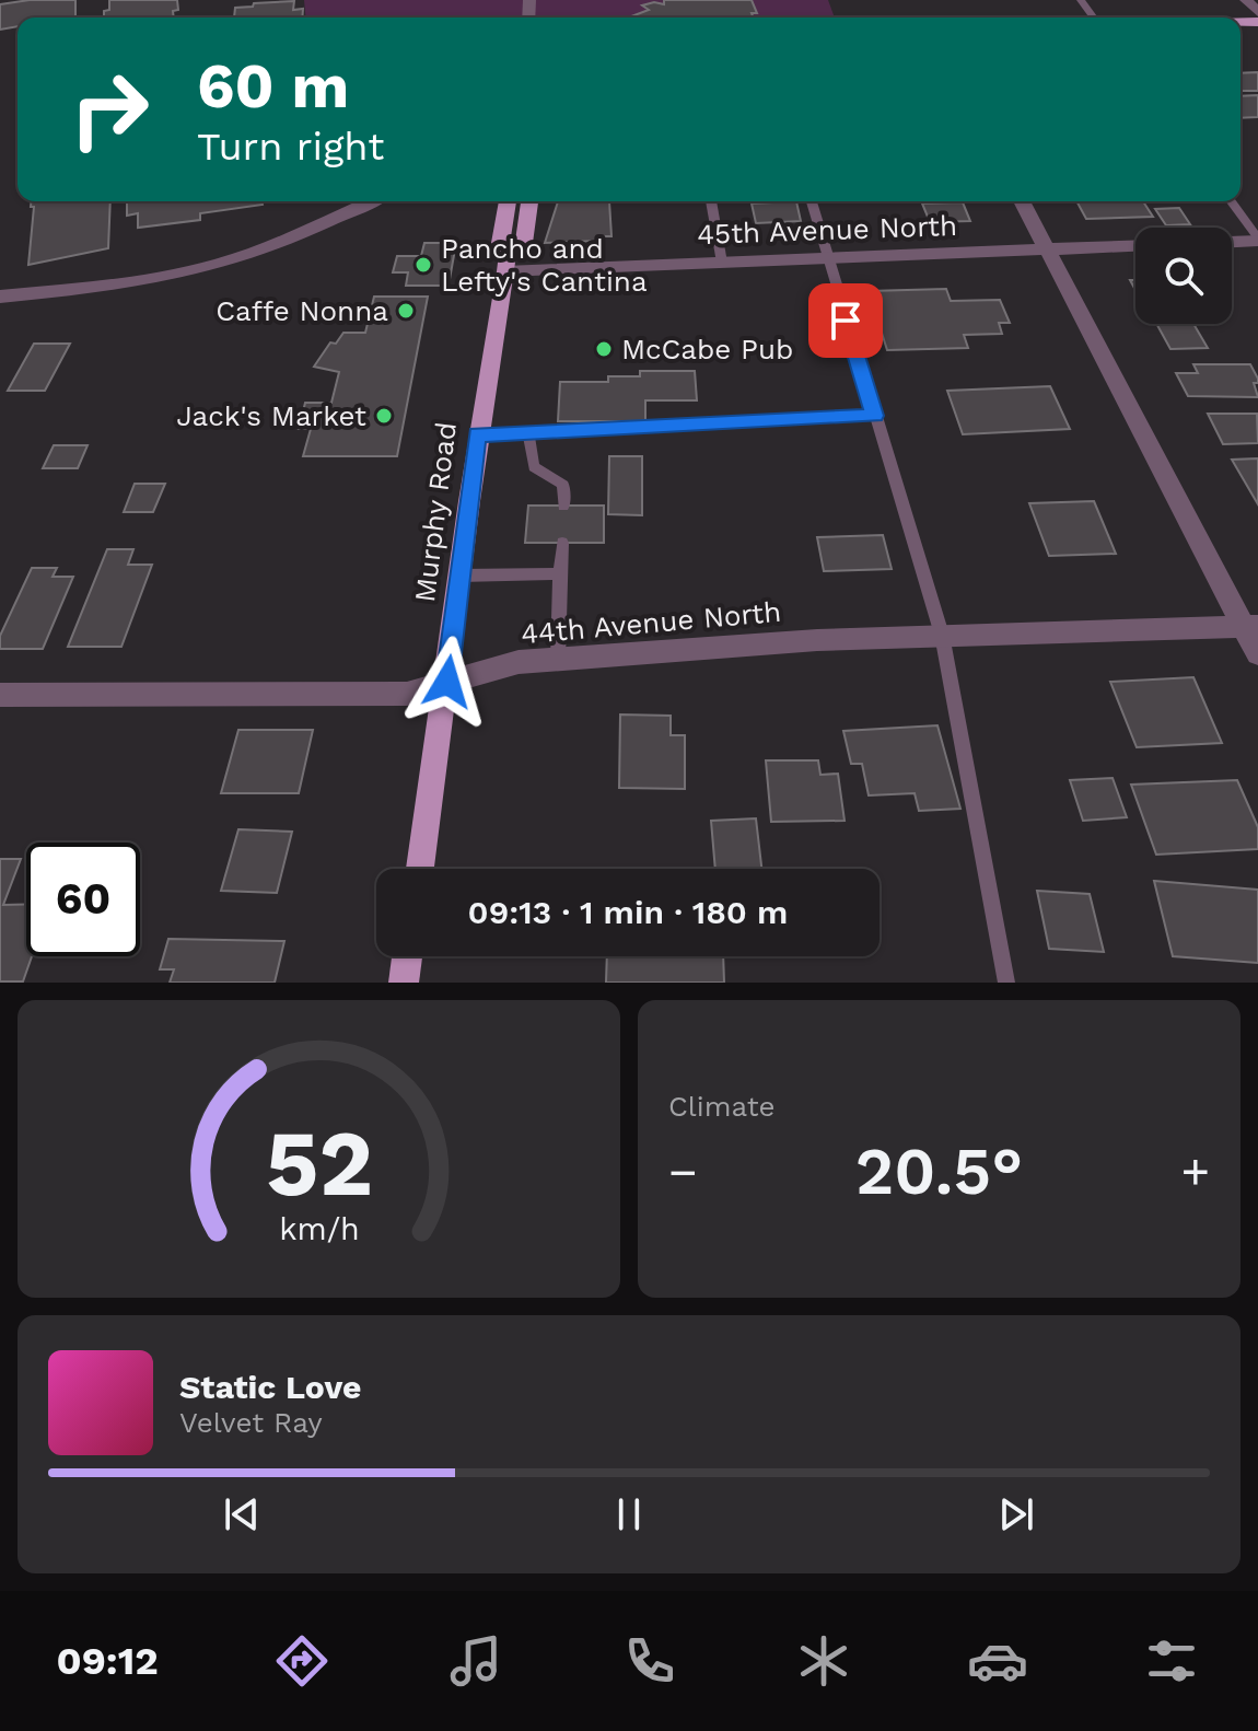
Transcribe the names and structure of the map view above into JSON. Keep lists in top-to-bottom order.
{
  "streets": {
    "main road": ["Murphy Road"],
    "street": ["45th Avenue North", "44th Avenue North"]
  },
  "crossings": [
    ["45th Avenue North", "Murphy Road"],
    ["Murphy Road", "44th Avenue North"]
  ],
  "places": [
    "Pancho and Lefty's Cantina",
    "Caffe Nonna",
    "McCabe Pub",
    "Jack's Market"
  ],
  "page": {
    "turn": ["60 m", "Turn right"],
    "limit": "60",
    "trip": "09:13 · 1 min · 180 m",
    "tile": "Climate",
    "heat": ["−", "20.5°", "+"],
    "song": ["Static Love", "Velvet Ray"],
    "tabs": "09:12",
    "gauge": ["52", "km/h"]
  }
}
